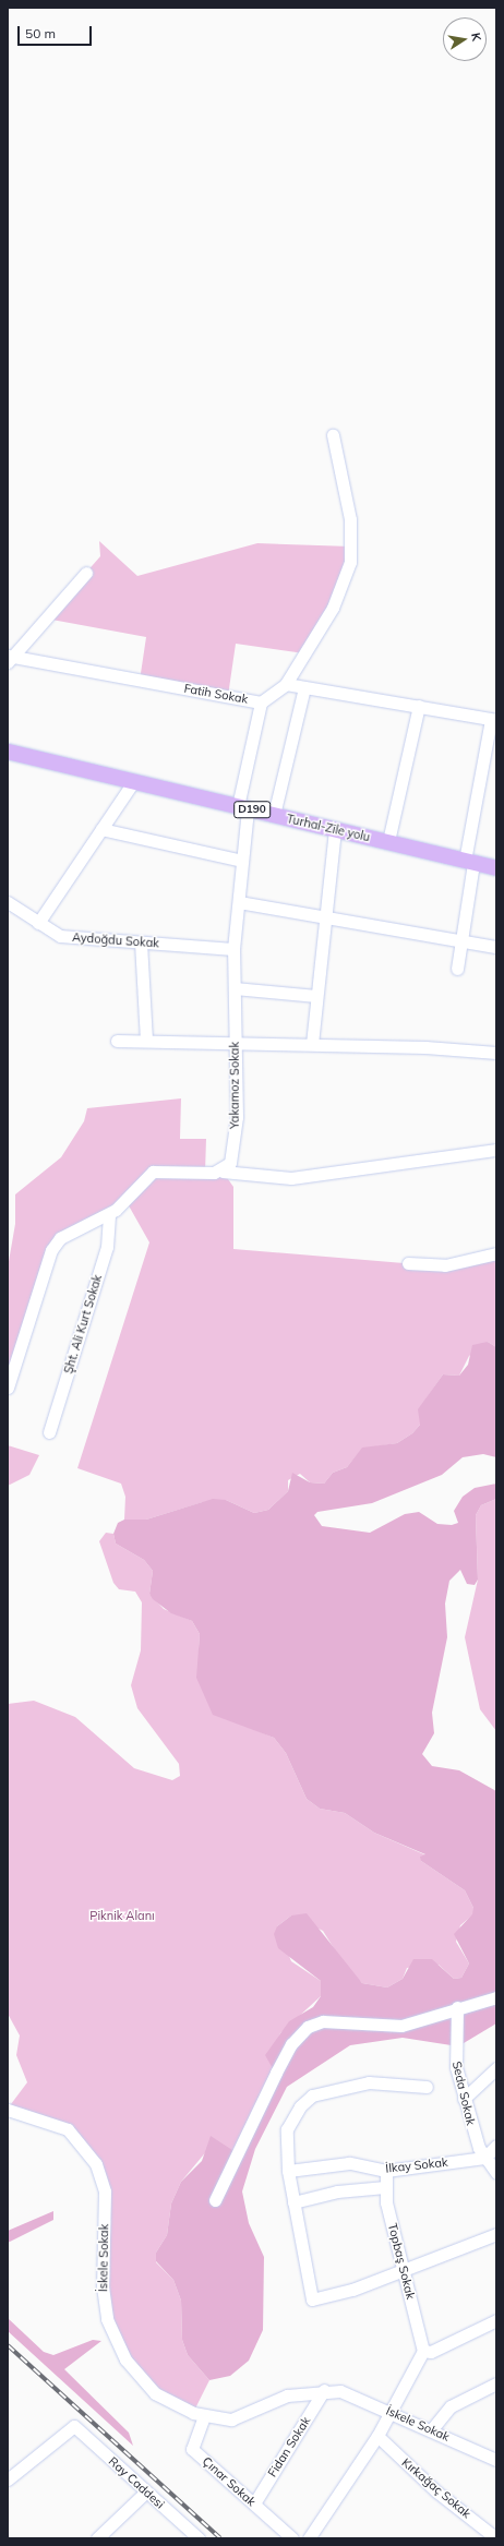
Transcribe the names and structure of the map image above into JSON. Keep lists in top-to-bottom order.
{
  "streets": {
    "main road": ["D190", "Turhal-Zile yolu"],
    "street": [
      "Fatih Sokak",
      "Aydoğdu Sokak",
      "Yakamoz Sokak",
      "Şht. Ali Kurt Sokak",
      "Seda Sokak",
      "İlkay Sokak",
      "İskele Sokak",
      "Topbaş Sokak",
      "Fidan Sokak",
      "Çınar Sokak",
      "Ray Caddesi",
      "Kırkağaç Sokak"
    ]
  },
  "crossings": [
    ["Fatih Sokak", "Yakamoz Sokak"],
    ["Turhal-Zile yolu", "Yakamoz Sokak"],
    ["Aydoğdu Sokak", "Yakamoz Sokak"],
    ["Seda Sokak", "İlkay Sokak"],
    ["İlkay Sokak", "Topbaş Sokak"],
    ["İskele Sokak", "Fidan Sokak"],
    ["İskele Sokak", "Çınar Sokak"],
    ["Fidan Sokak", "Çınar Sokak"]
  ],
  "parks": ["Piknik Alanı"],
  "scale_bar": "50 m",
  "north": "right"
}
